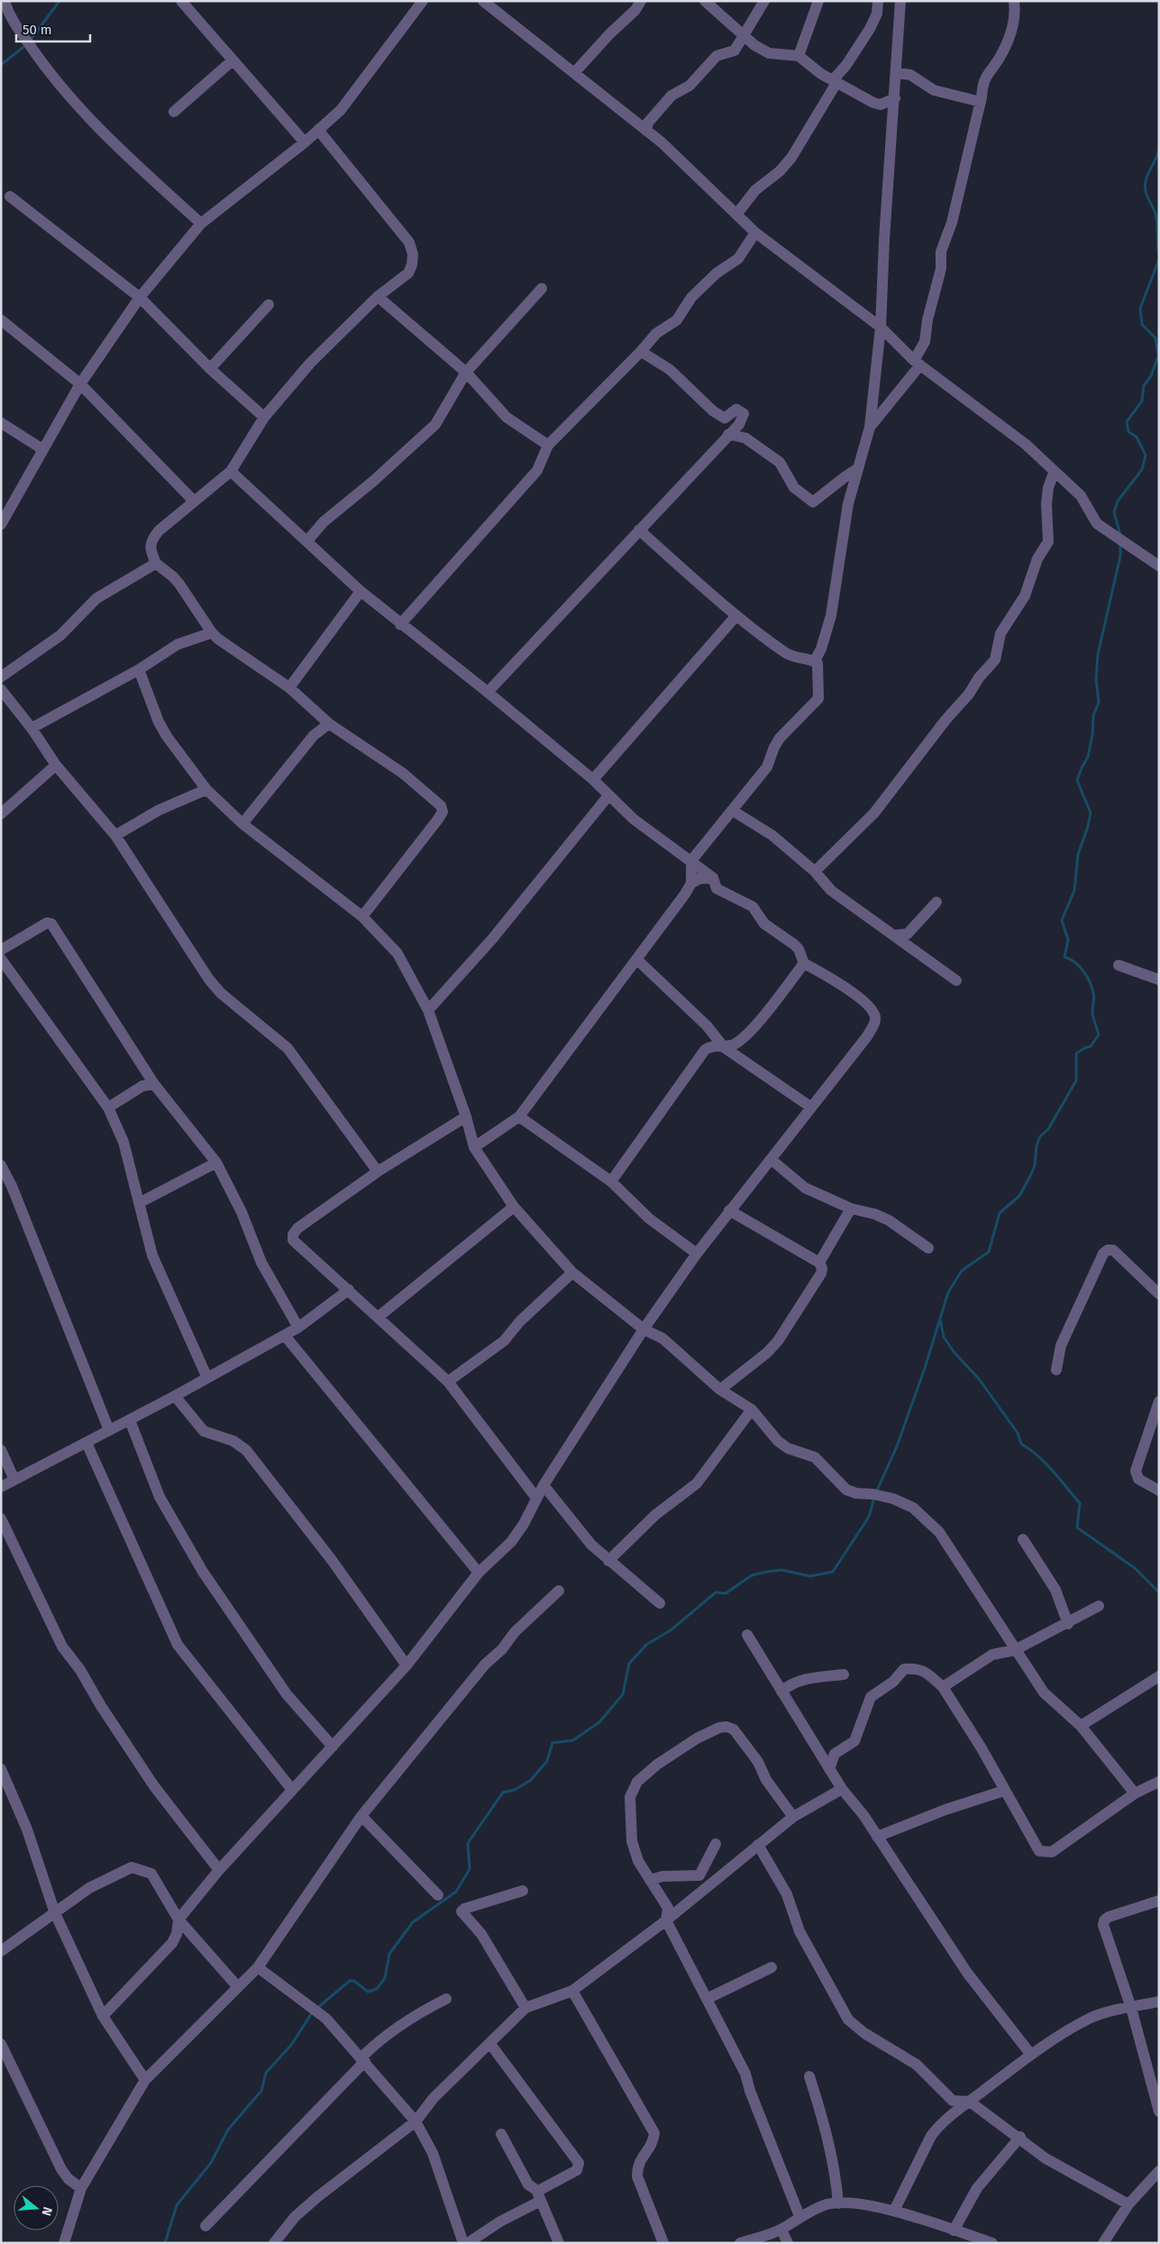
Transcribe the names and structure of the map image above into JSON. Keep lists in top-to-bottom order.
{
  "scale_bar": "50 m",
  "north": "right"
}
